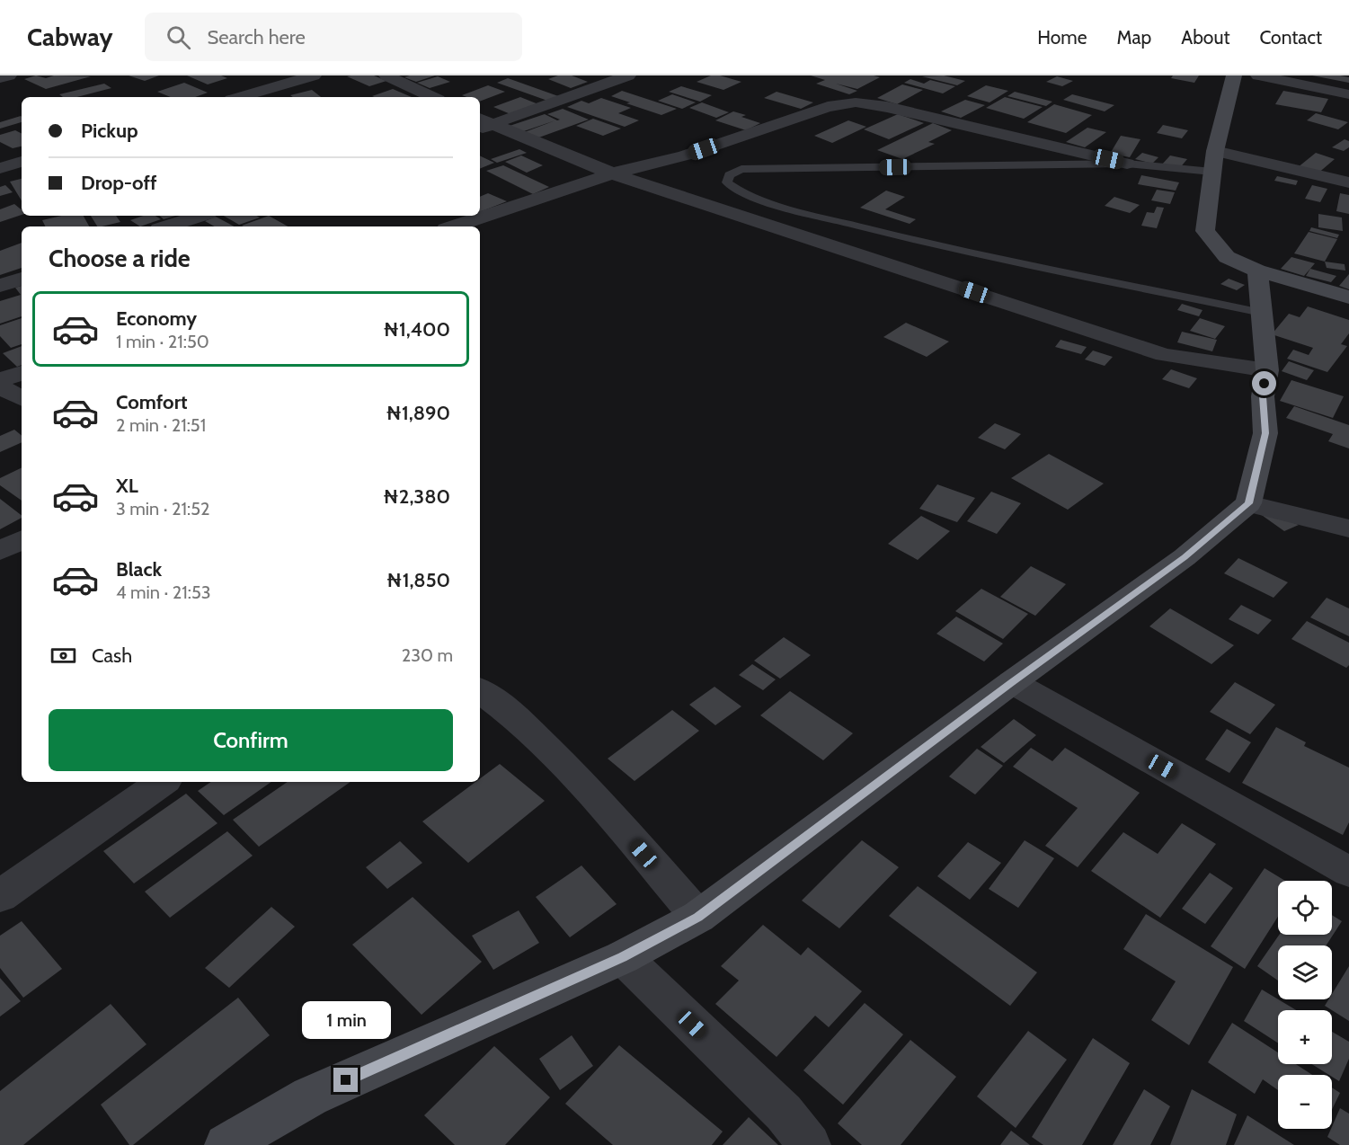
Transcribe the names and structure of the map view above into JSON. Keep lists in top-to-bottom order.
{
  "page": {
    "header": "Cabway",
    "search": "Search here",
    "nav": [
      "Home",
      "Map",
      "About",
      "Contact"
    ],
    "banner": ["Pickup", "Drop-off"],
    "heading": "Choose a ride",
    "list": [
      {
        "name": "Economy",
        "note": "1 min · 21:50",
        "value": "₦1,400"
      },
      {
        "name": "Comfort",
        "note": "2 min · 21:51",
        "value": "₦1,890"
      },
      {
        "name": "XL",
        "note": "3 min · 21:52",
        "value": "₦2,380"
      },
      {
        "name": "Black",
        "note": "4 min · 21:53",
        "value": "₦1,850"
      }
    ],
    "pay": ["Cash", "230 m"],
    "buttons": "Confirm",
    "map_buttons": ["+", "−"],
    "bubble": "1 min"
  }
}
